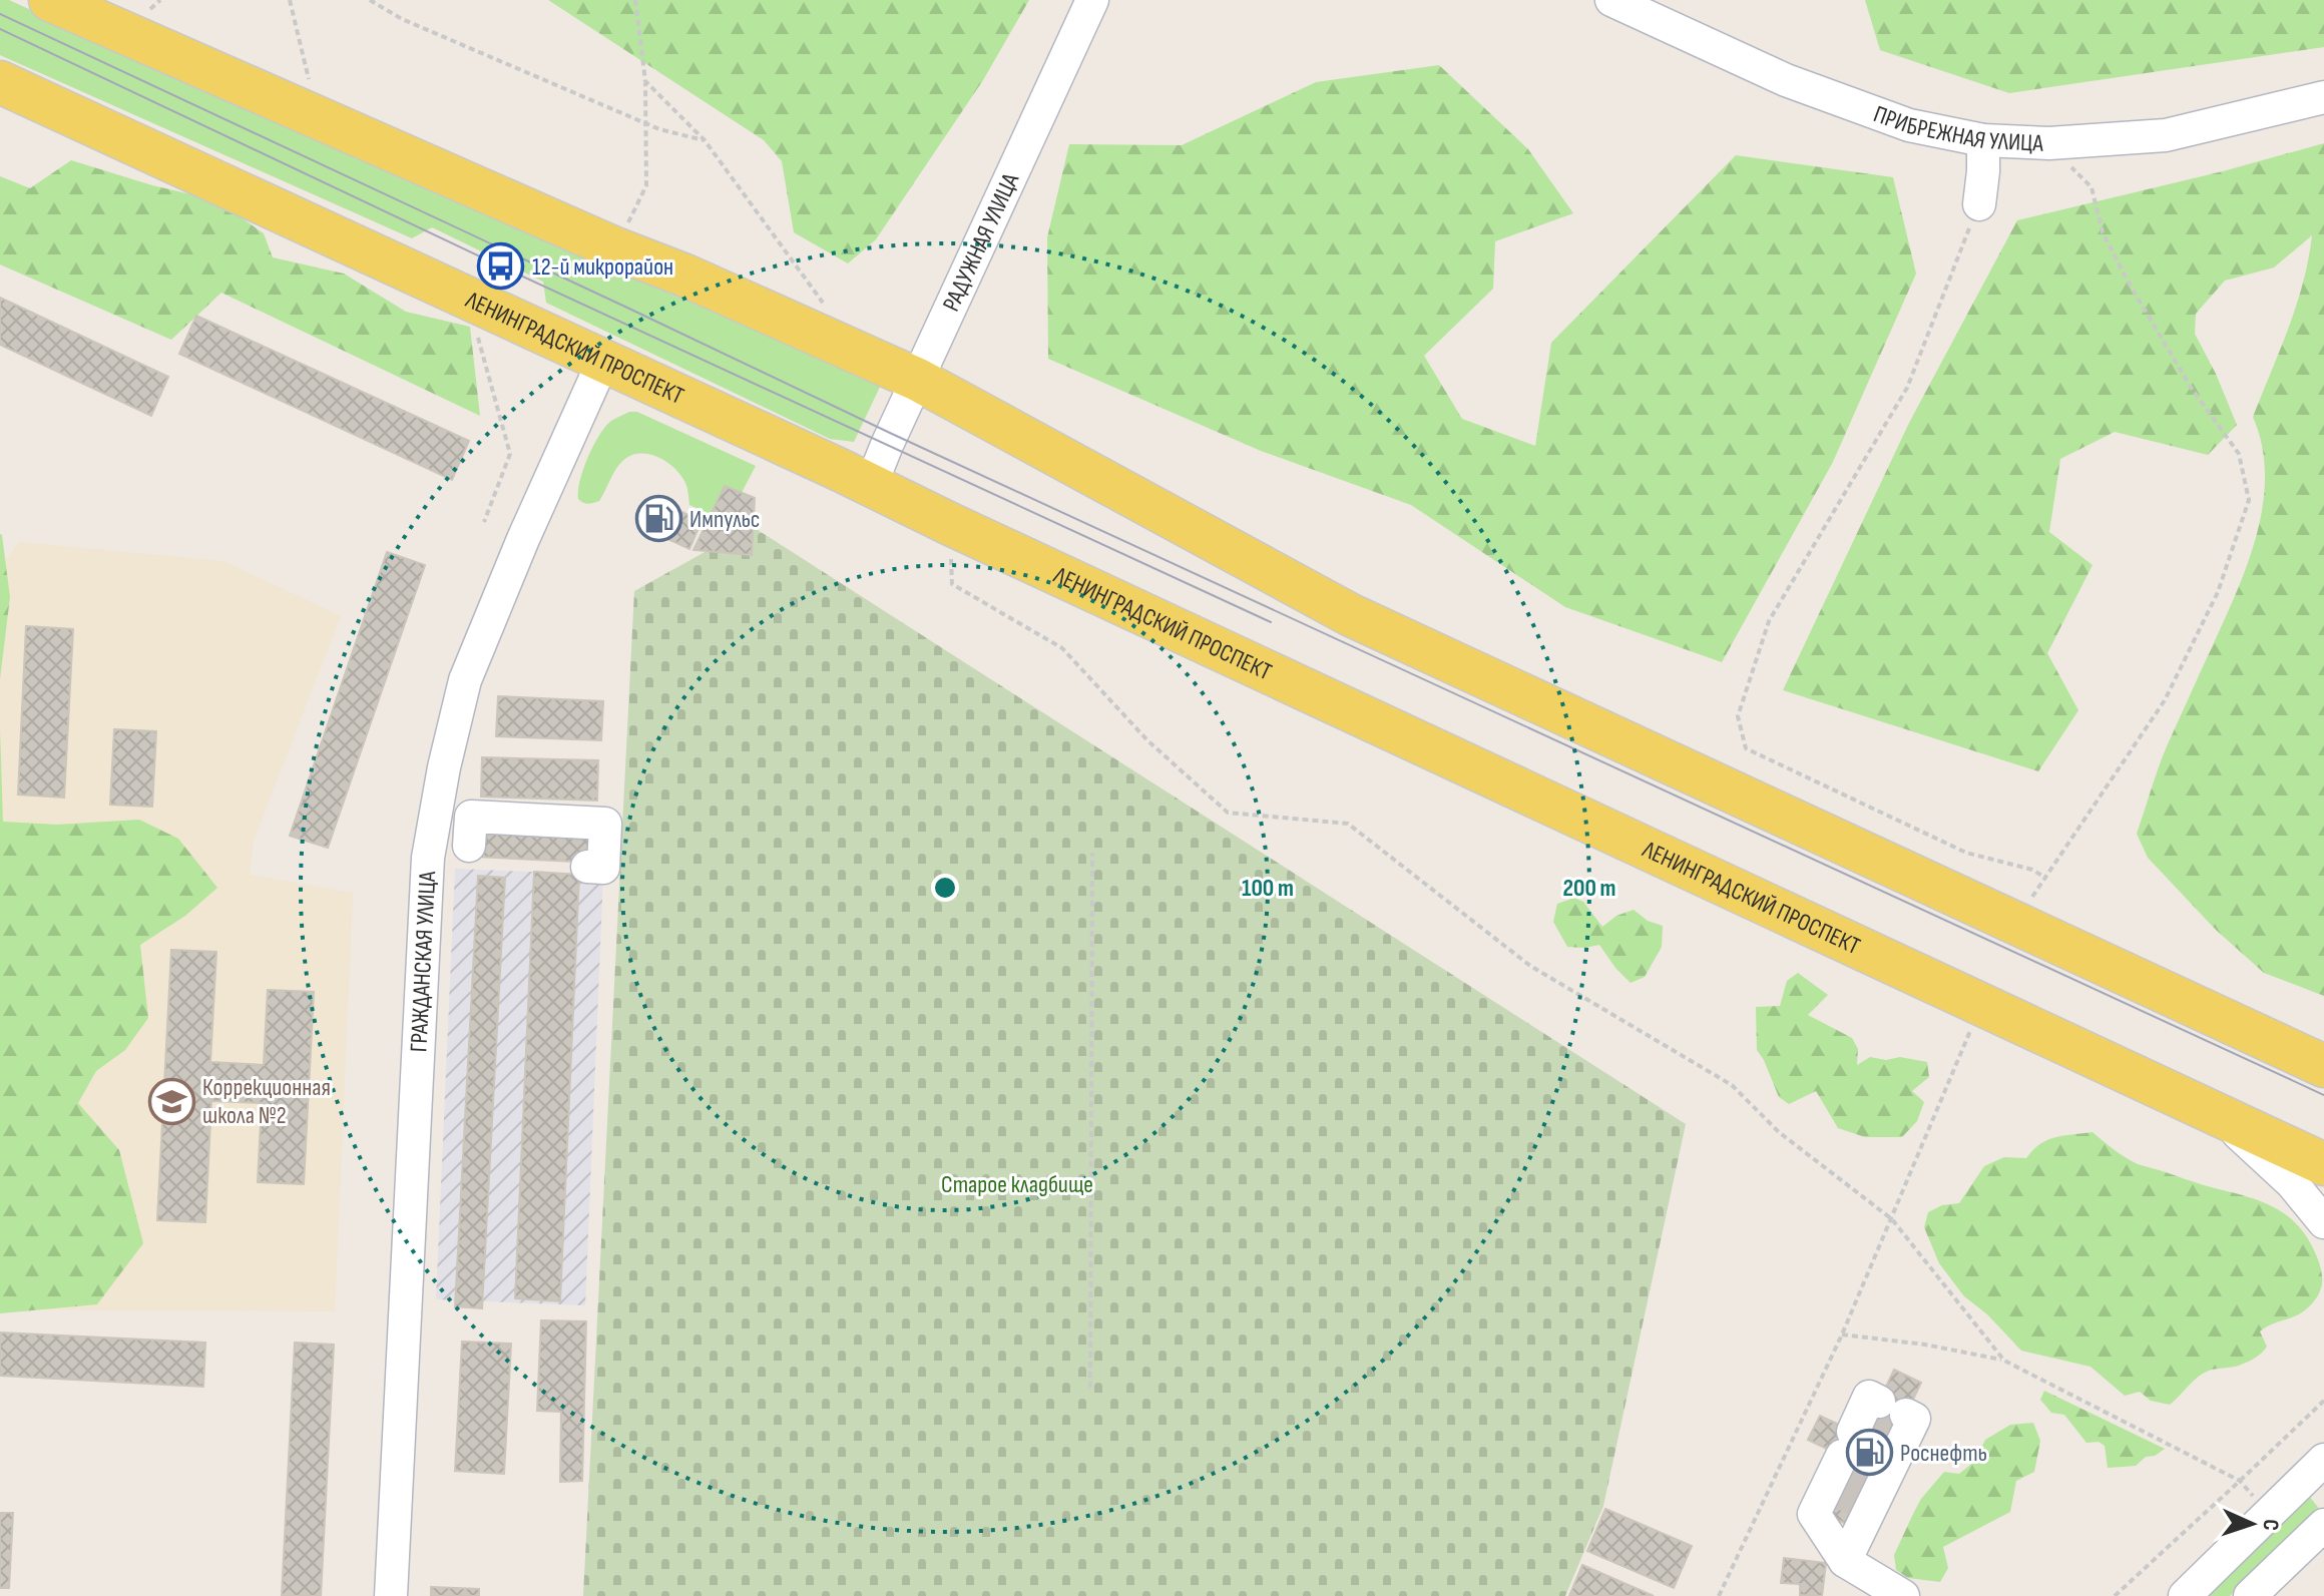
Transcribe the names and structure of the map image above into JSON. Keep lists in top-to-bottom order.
{
  "streets": {
    "main road": ["ЛЕНИНГРАДСКИЙ ПРОСПЕКТ"],
    "street": ["ПРИБРЕЖНАЯ УЛИЦА", "РАДУЖНАЯ УЛИЦА", "ГРАЖДАНСКАЯ УЛИЦА"]
  },
  "crossings": [
    ["РАДУЖНАЯ УЛИЦА", "ЛЕНИНГРАДСКИЙ ПРОСПЕКТ"],
    ["ЛЕНИНГРАДСКИЙ ПРОСПЕКТ", "ГРАЖДАНСКАЯ УЛИЦА"]
  ],
  "parks": ["Старое кладбище"],
  "places": {
    "bus stop": ["12-й микрорайон"],
    "fuel station": ["Импульс", "Роснефть"],
    "school or university": ["Коррекционная школа №2"]
  },
  "north": "right",
  "rings": ["100 m", "200 m"]
}
